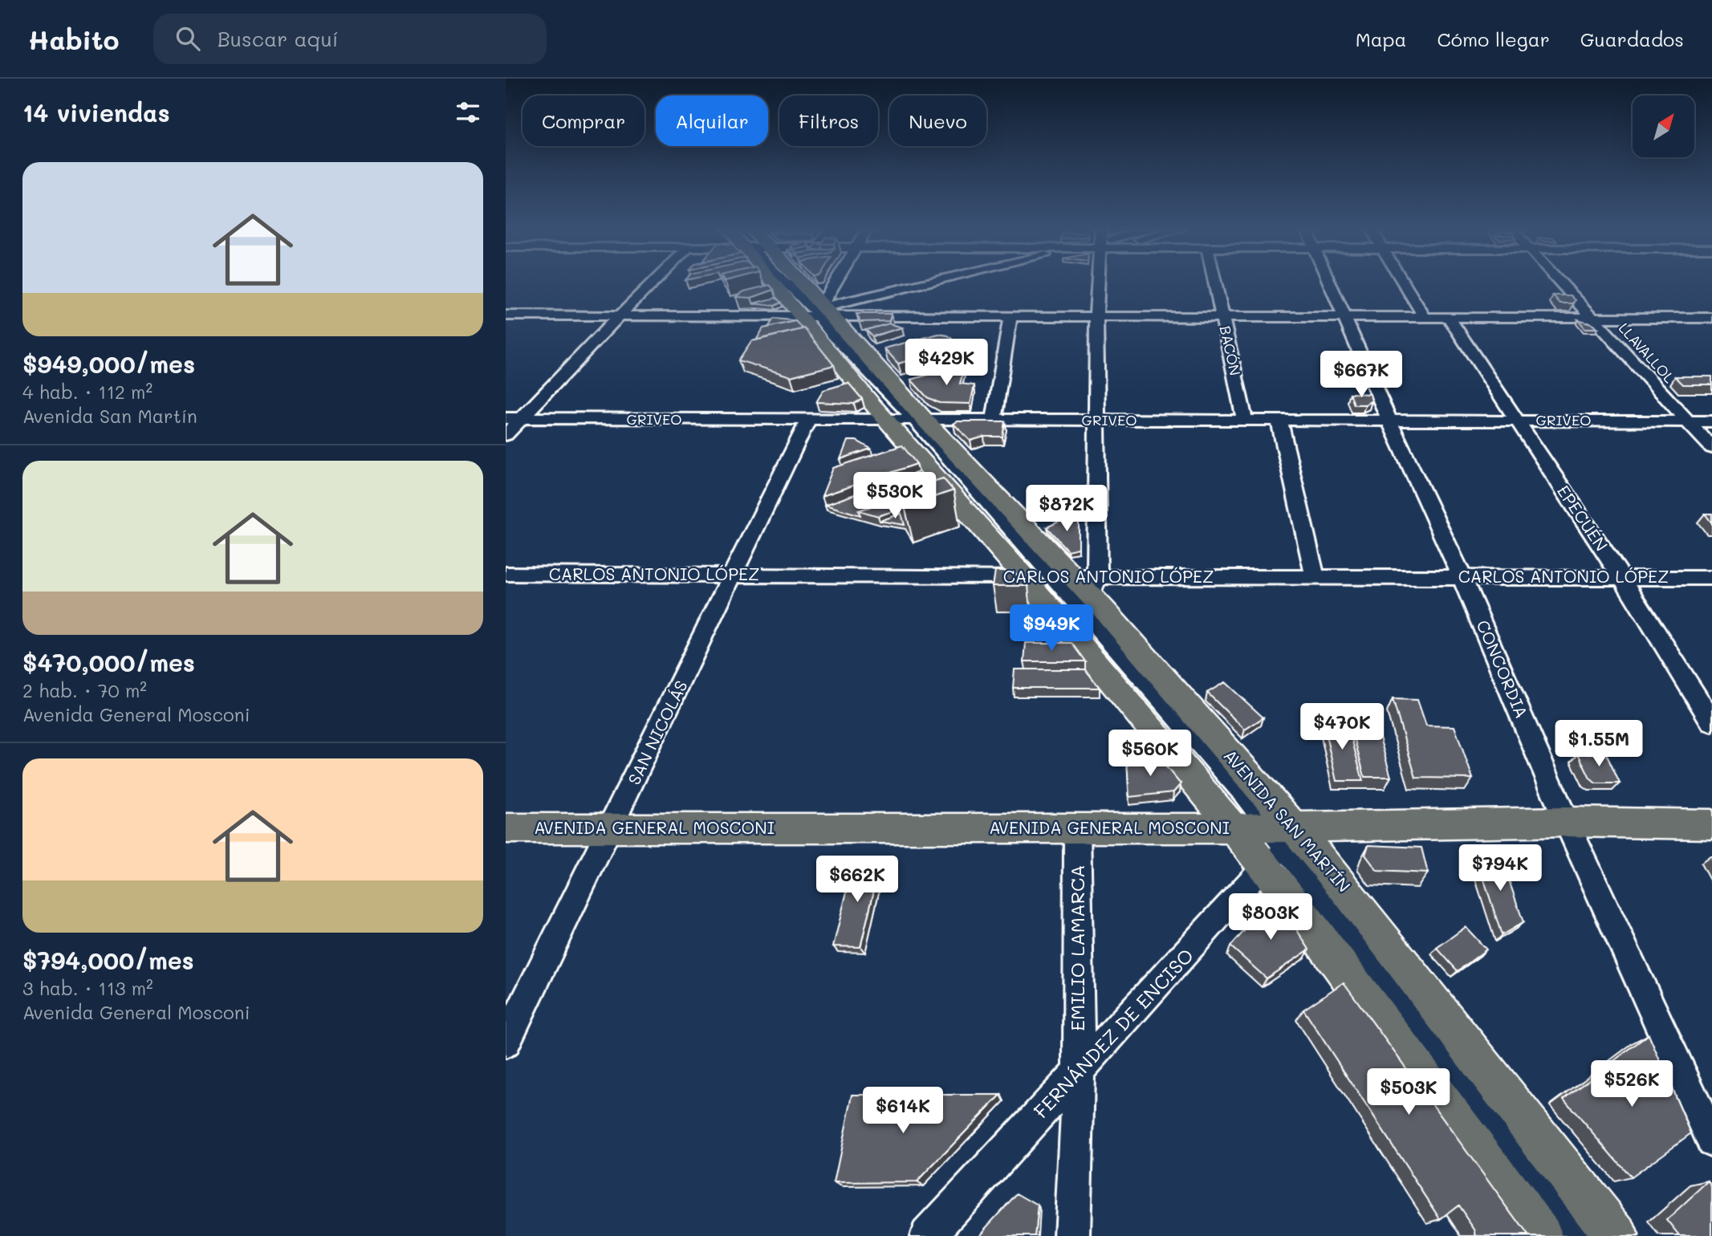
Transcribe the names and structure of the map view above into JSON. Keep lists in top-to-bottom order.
{
  "streets": {
    "main road": ["AVENIDA SAN MARTÍN", "AVENIDA GENERAL MOSCONI"],
    "street": [
      "BACÓN",
      "LLAVALLOL",
      "GRIVEO",
      "EPECUÉN",
      "CARLOS ANTONIO LÓPEZ",
      "CONCORDIA",
      "SAN NICOLÁS",
      "EMILIO LAMARCA",
      "FERNÁNDEZ DE ENCISO"
    ]
  },
  "crossings": [
    ["BACÓN", "GRIVEO"],
    ["LLAVALLOL", "GRIVEO"],
    ["GRIVEO", "EPECUÉN"],
    ["GRIVEO", "CONCORDIA"],
    ["GRIVEO", "SAN NICOLÁS"],
    ["GRIVEO", "AVENIDA SAN MARTÍN"],
    ["EPECUÉN", "CARLOS ANTONIO LÓPEZ"],
    ["CARLOS ANTONIO LÓPEZ", "CONCORDIA"],
    ["CARLOS ANTONIO LÓPEZ", "SAN NICOLÁS"],
    ["CARLOS ANTONIO LÓPEZ", "AVENIDA SAN MARTÍN"],
    ["CONCORDIA", "AVENIDA GENERAL MOSCONI"],
    ["SAN NICOLÁS", "AVENIDA GENERAL MOSCONI"],
    ["AVENIDA SAN MARTÍN", "AVENIDA GENERAL MOSCONI"],
    ["AVENIDA SAN MARTÍN", "FERNÁNDEZ DE ENCISO"],
    ["AVENIDA GENERAL MOSCONI", "EMILIO LAMARCA"],
    ["AVENIDA GENERAL MOSCONI", "FERNÁNDEZ DE ENCISO"],
    ["EMILIO LAMARCA", "FERNÁNDEZ DE ENCISO"]
  ],
  "north": "top right",
  "page": {
    "header": "Habito",
    "search": "Buscar aquí",
    "nav": ["Mapa", "Cómo llegar", "Guardados"],
    "heading": "14 viviendas",
    "chip": [
      "Comprar",
      "Alquilar",
      "Filtros",
      "Nuevo"
    ],
    "list": [
      {
        "name": "$949,000/mes",
        "note": "4 hab. · 112 m² · Avenida San Martín"
      },
      {
        "name": "$470,000/mes",
        "note": "2 hab. · 70 m² · Avenida General Mosconi"
      },
      {
        "name": "$794,000/mes",
        "note": "3 hab. · 113 m² · Avenida General Mosconi"
      }
    ],
    "price": [
      "$429K",
      "$667K",
      "$530K",
      "$872K",
      "$949K",
      "$470K",
      "$1.55M",
      "$560K",
      "$794K",
      "$662K",
      "$803K",
      "$526K",
      "$503K",
      "$614K"
    ]
  }
}
